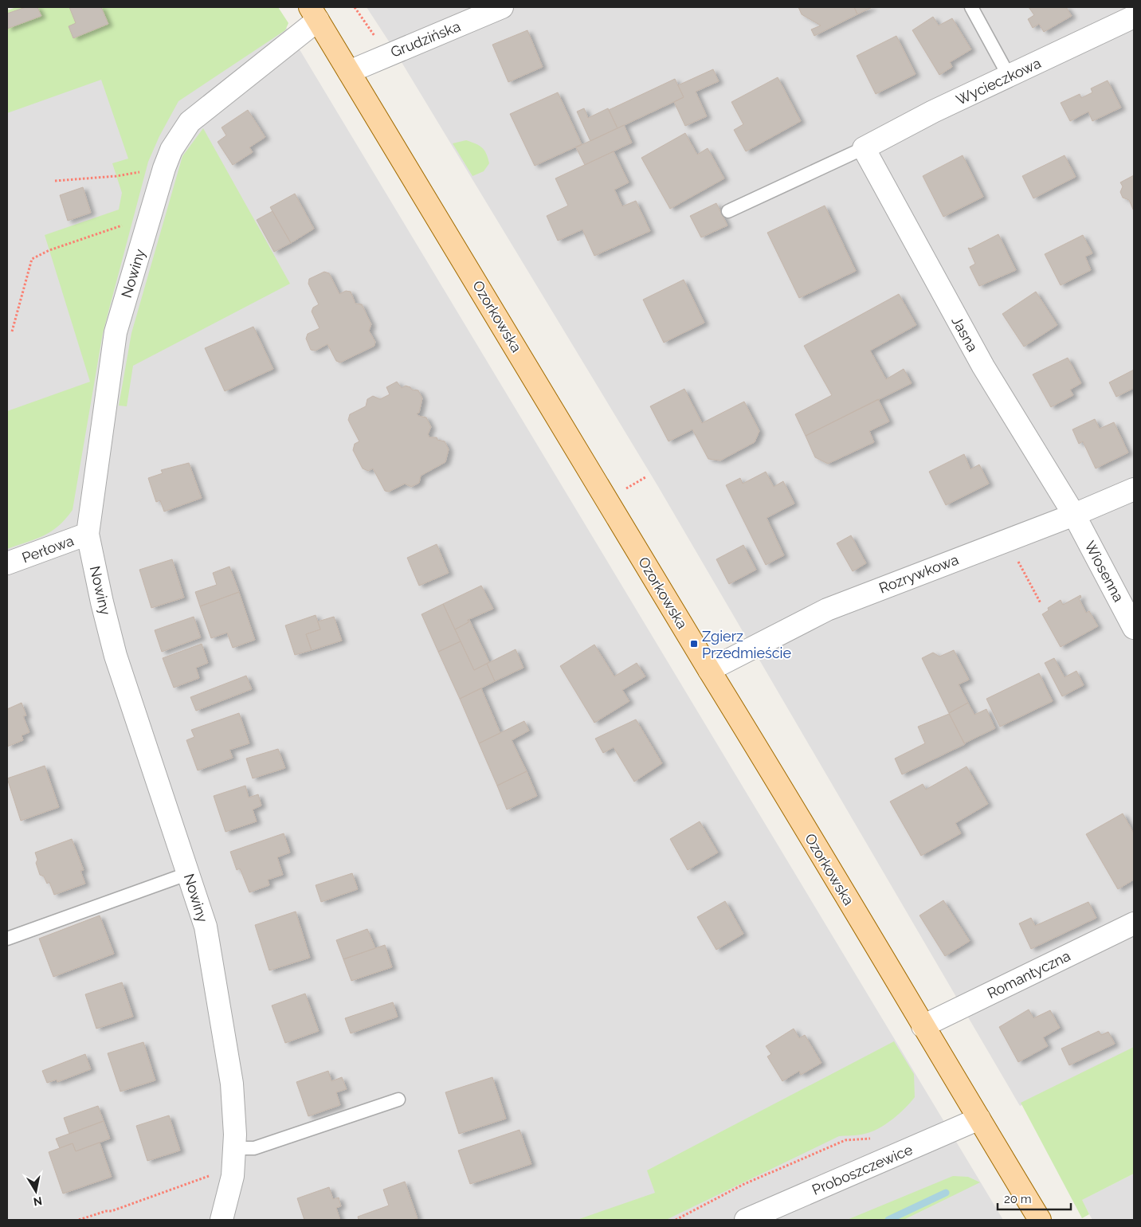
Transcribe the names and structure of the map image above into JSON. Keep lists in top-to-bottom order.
{
  "streets": {
    "main road": ["Ozorkowska"],
    "street": [
      "Grudzińska",
      "Wycieczkowa",
      "Nowiny",
      "Jasna",
      "Perłowa",
      "Wiosenna",
      "Rozrywkowa",
      "Romantyczna",
      "Proboszczewice"
    ]
  },
  "crossings": [
    ["Grudzińska", "Ozorkowska"],
    ["Wycieczkowa", "Jasna"],
    ["Nowiny", "Ozorkowska"],
    ["Nowiny", "Perłowa"],
    ["Ozorkowska", "Rozrywkowa"],
    ["Ozorkowska", "Romantyczna"],
    ["Ozorkowska", "Proboszczewice"],
    ["Jasna", "Wiosenna"],
    ["Jasna", "Rozrywkowa"],
    ["Wiosenna", "Rozrywkowa"]
  ],
  "places": {
    "transit": ["Zgierz Przedmieście"]
  },
  "scale_bar": "20 m",
  "north": "bottom"
}
